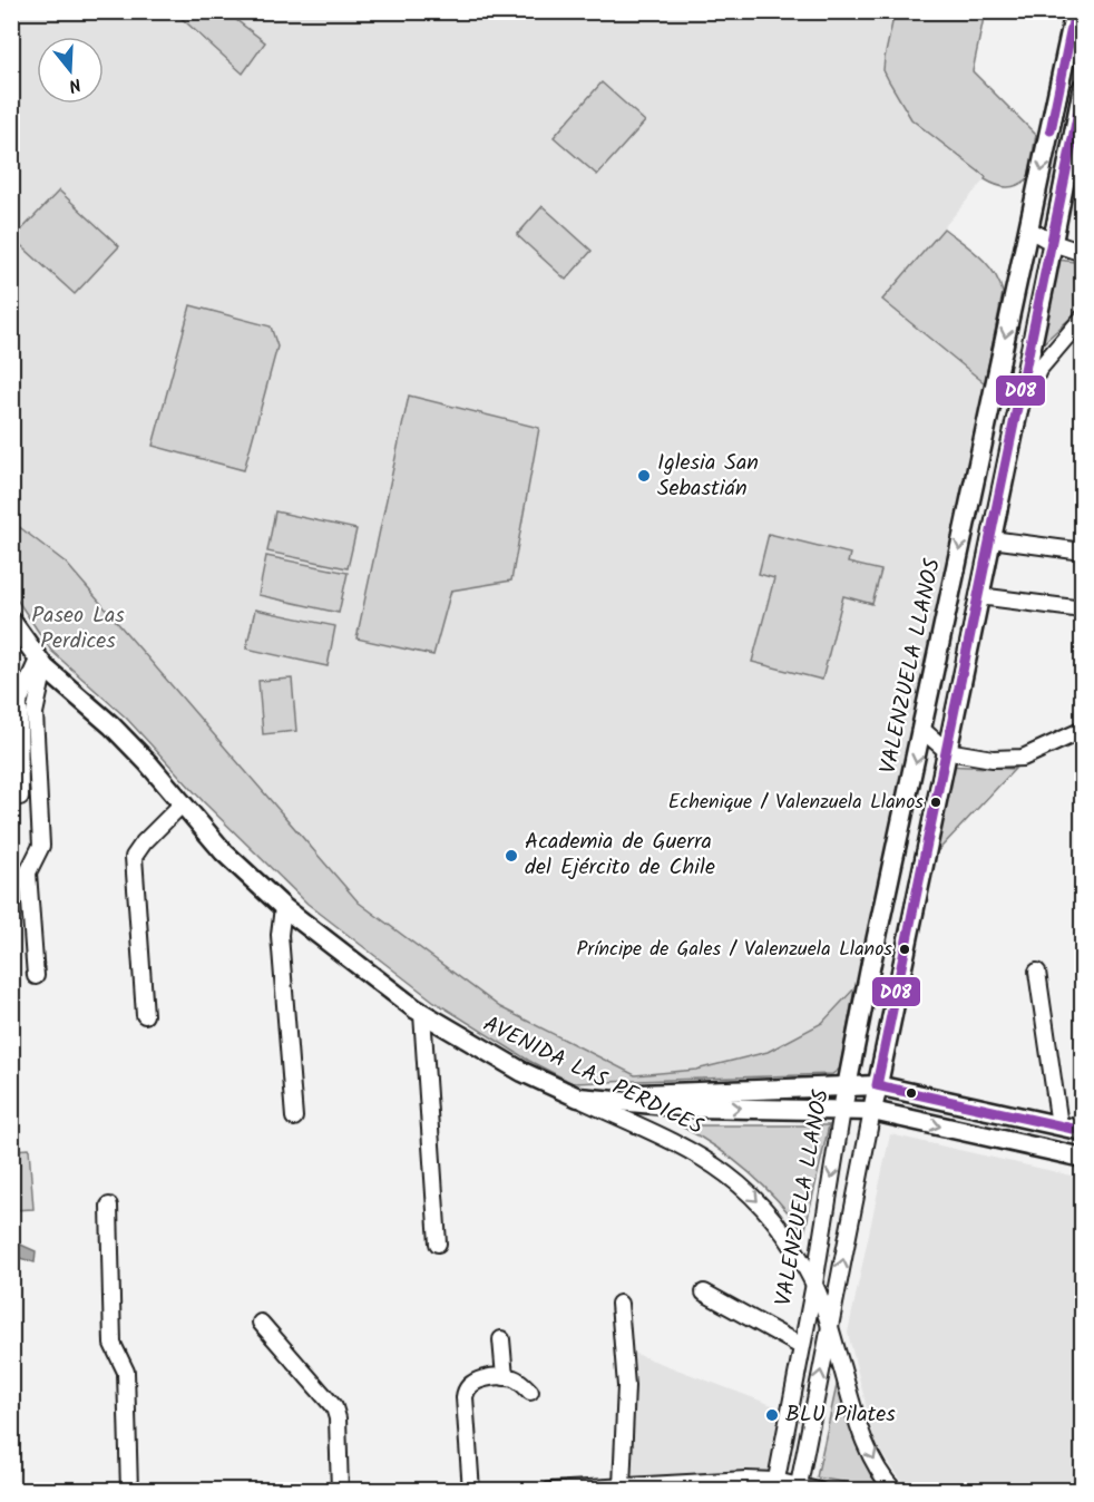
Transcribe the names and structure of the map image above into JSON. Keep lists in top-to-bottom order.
{
  "streets": {
    "main road": ["VALENZUELA LLANOS", "AVENIDA LAS PERDICES"]
  },
  "crossings": [
    ["VALENZUELA LLANOS", "AVENIDA LAS PERDICES"]
  ],
  "one_way": ["AVENIDA LAS PERDICES"],
  "parks": ["Paseo Las Perdices"],
  "places": [
    "Iglesia San Sebastián",
    "Echenique / Valenzuela Llanos",
    "Academia de Guerra del Ejército de Chile",
    "Príncipe de Gales / Valenzuela Llanos",
    "BLU Pilates"
  ],
  "lines": ["transit line D08"],
  "north": "bottom"
}
